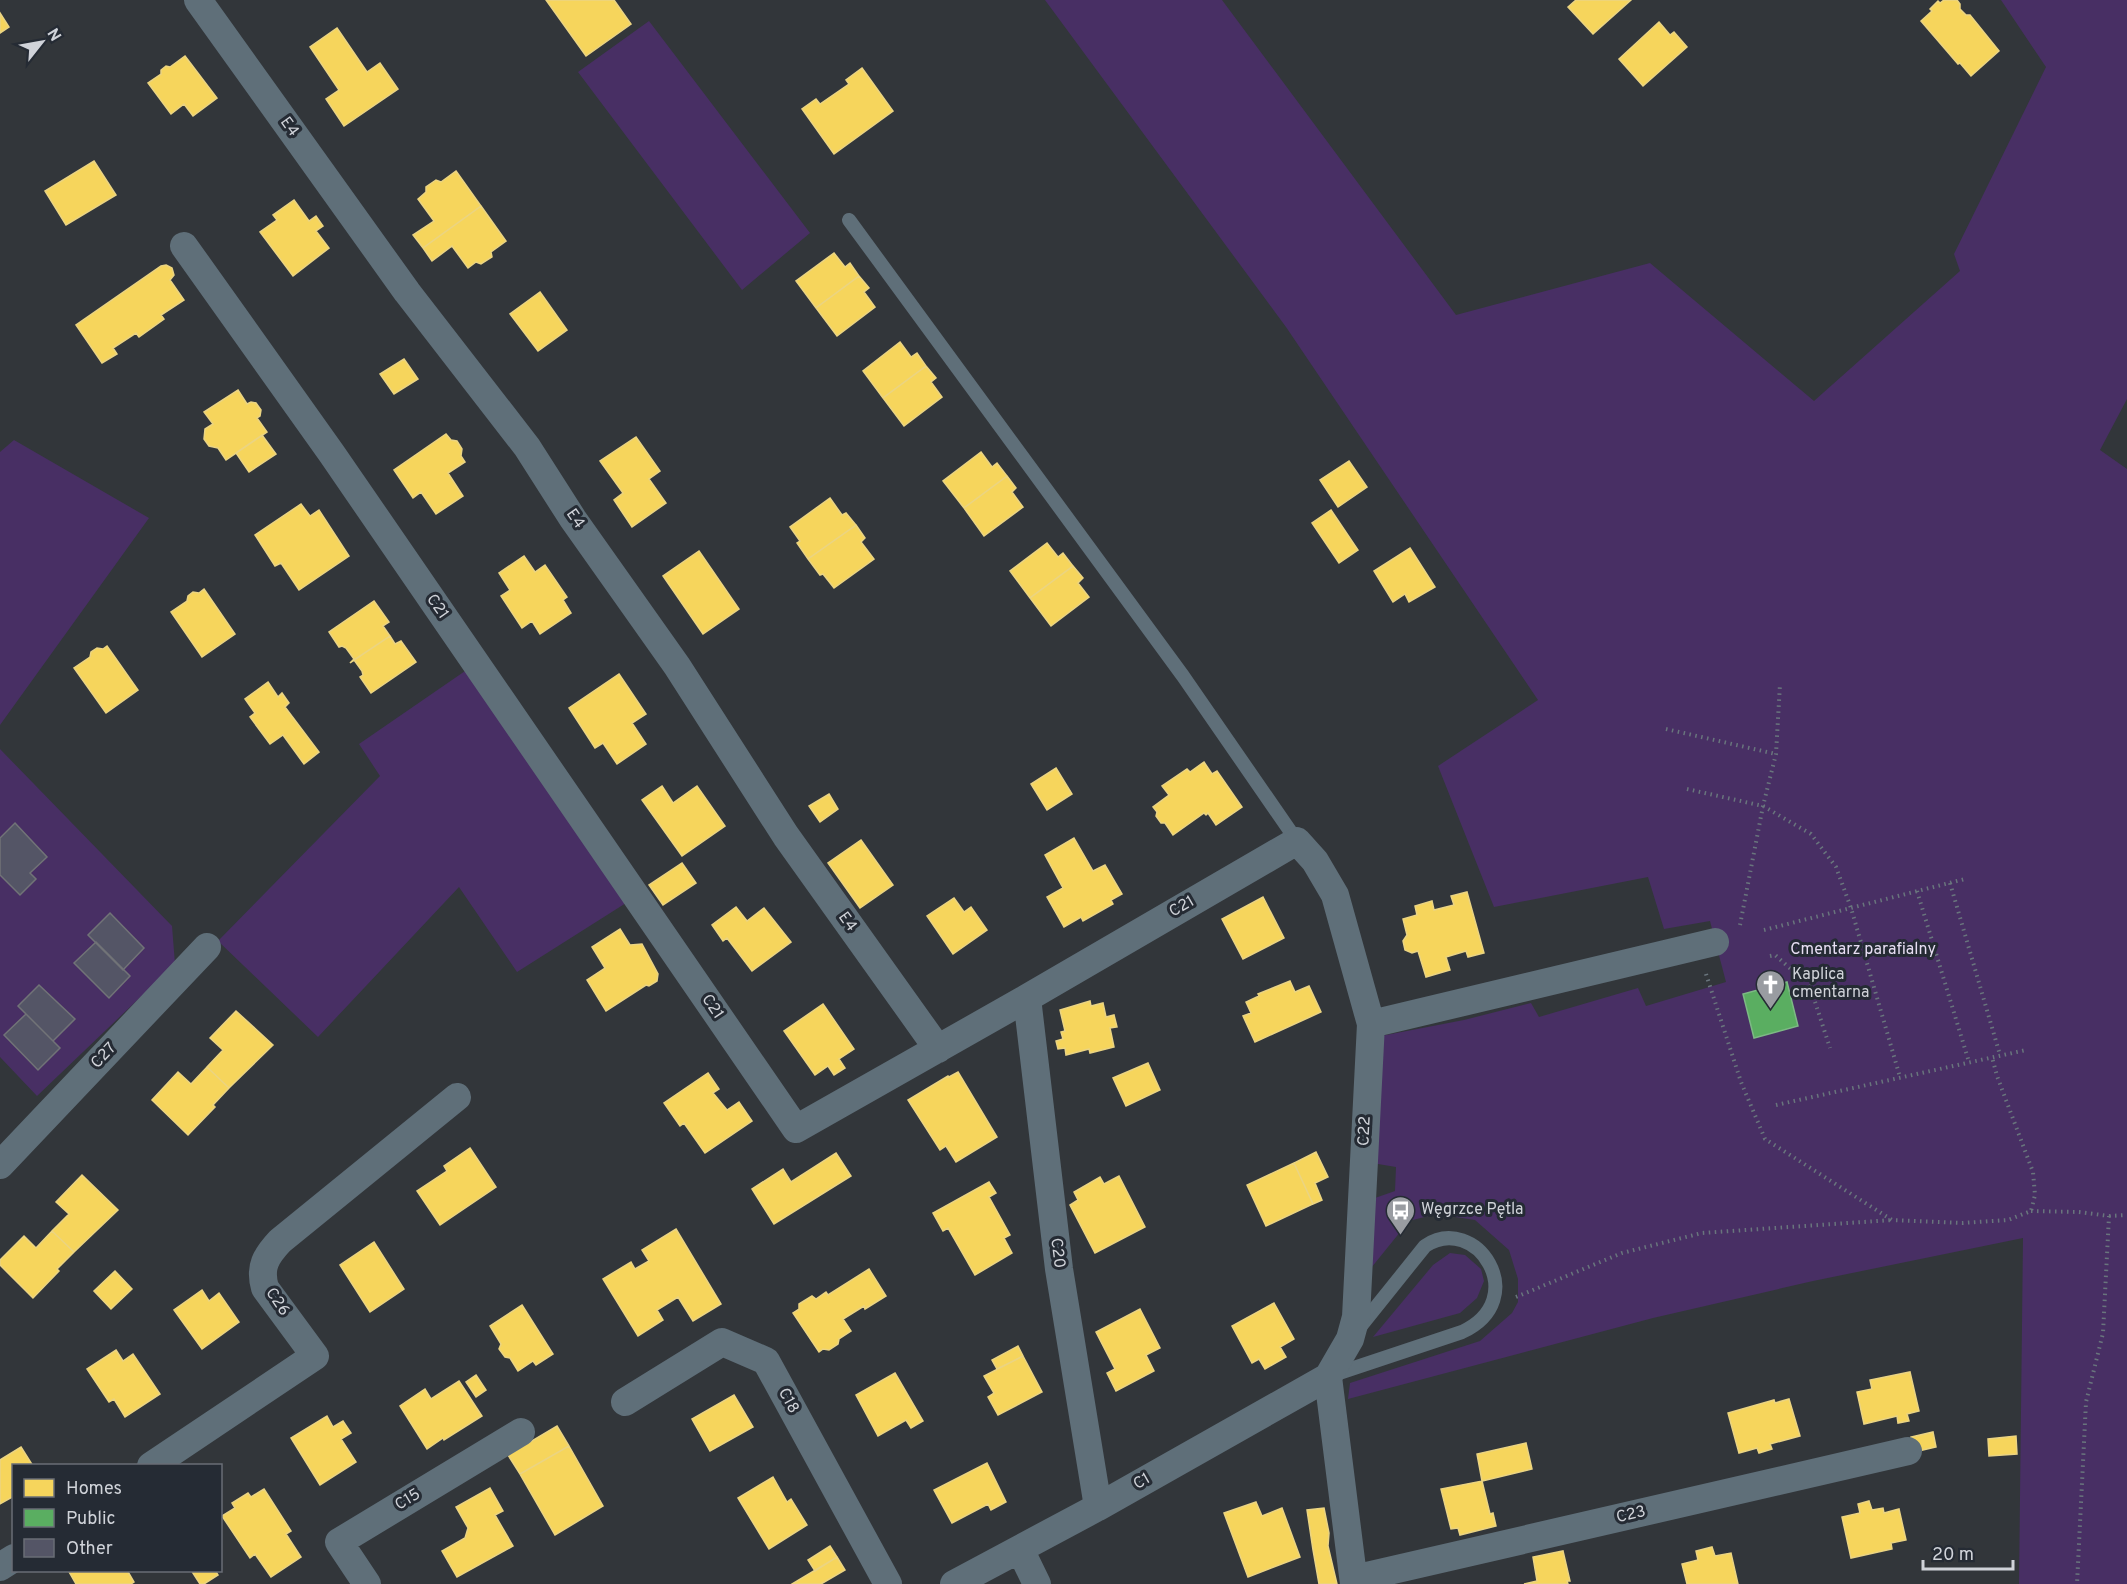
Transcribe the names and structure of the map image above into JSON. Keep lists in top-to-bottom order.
{
  "streets": {
    "street": [
      "E4",
      "C21",
      "C27",
      "C22",
      "C20",
      "C26",
      "C18",
      "C1",
      "C15",
      "C23"
    ]
  },
  "crossings": [
    ["E4", "C21"],
    ["C21", "C20"],
    ["C22", "C1"],
    ["C20", "C1"]
  ],
  "parks": ["Cmentarz parafialny"],
  "places": {
    "church": ["Kaplica cmentarna"],
    "bus stop": ["Węgrzce Pętla"]
  },
  "legend": ["Homes", "Public", "Other"],
  "scale_bar": "20 m",
  "north": "top right"
}
